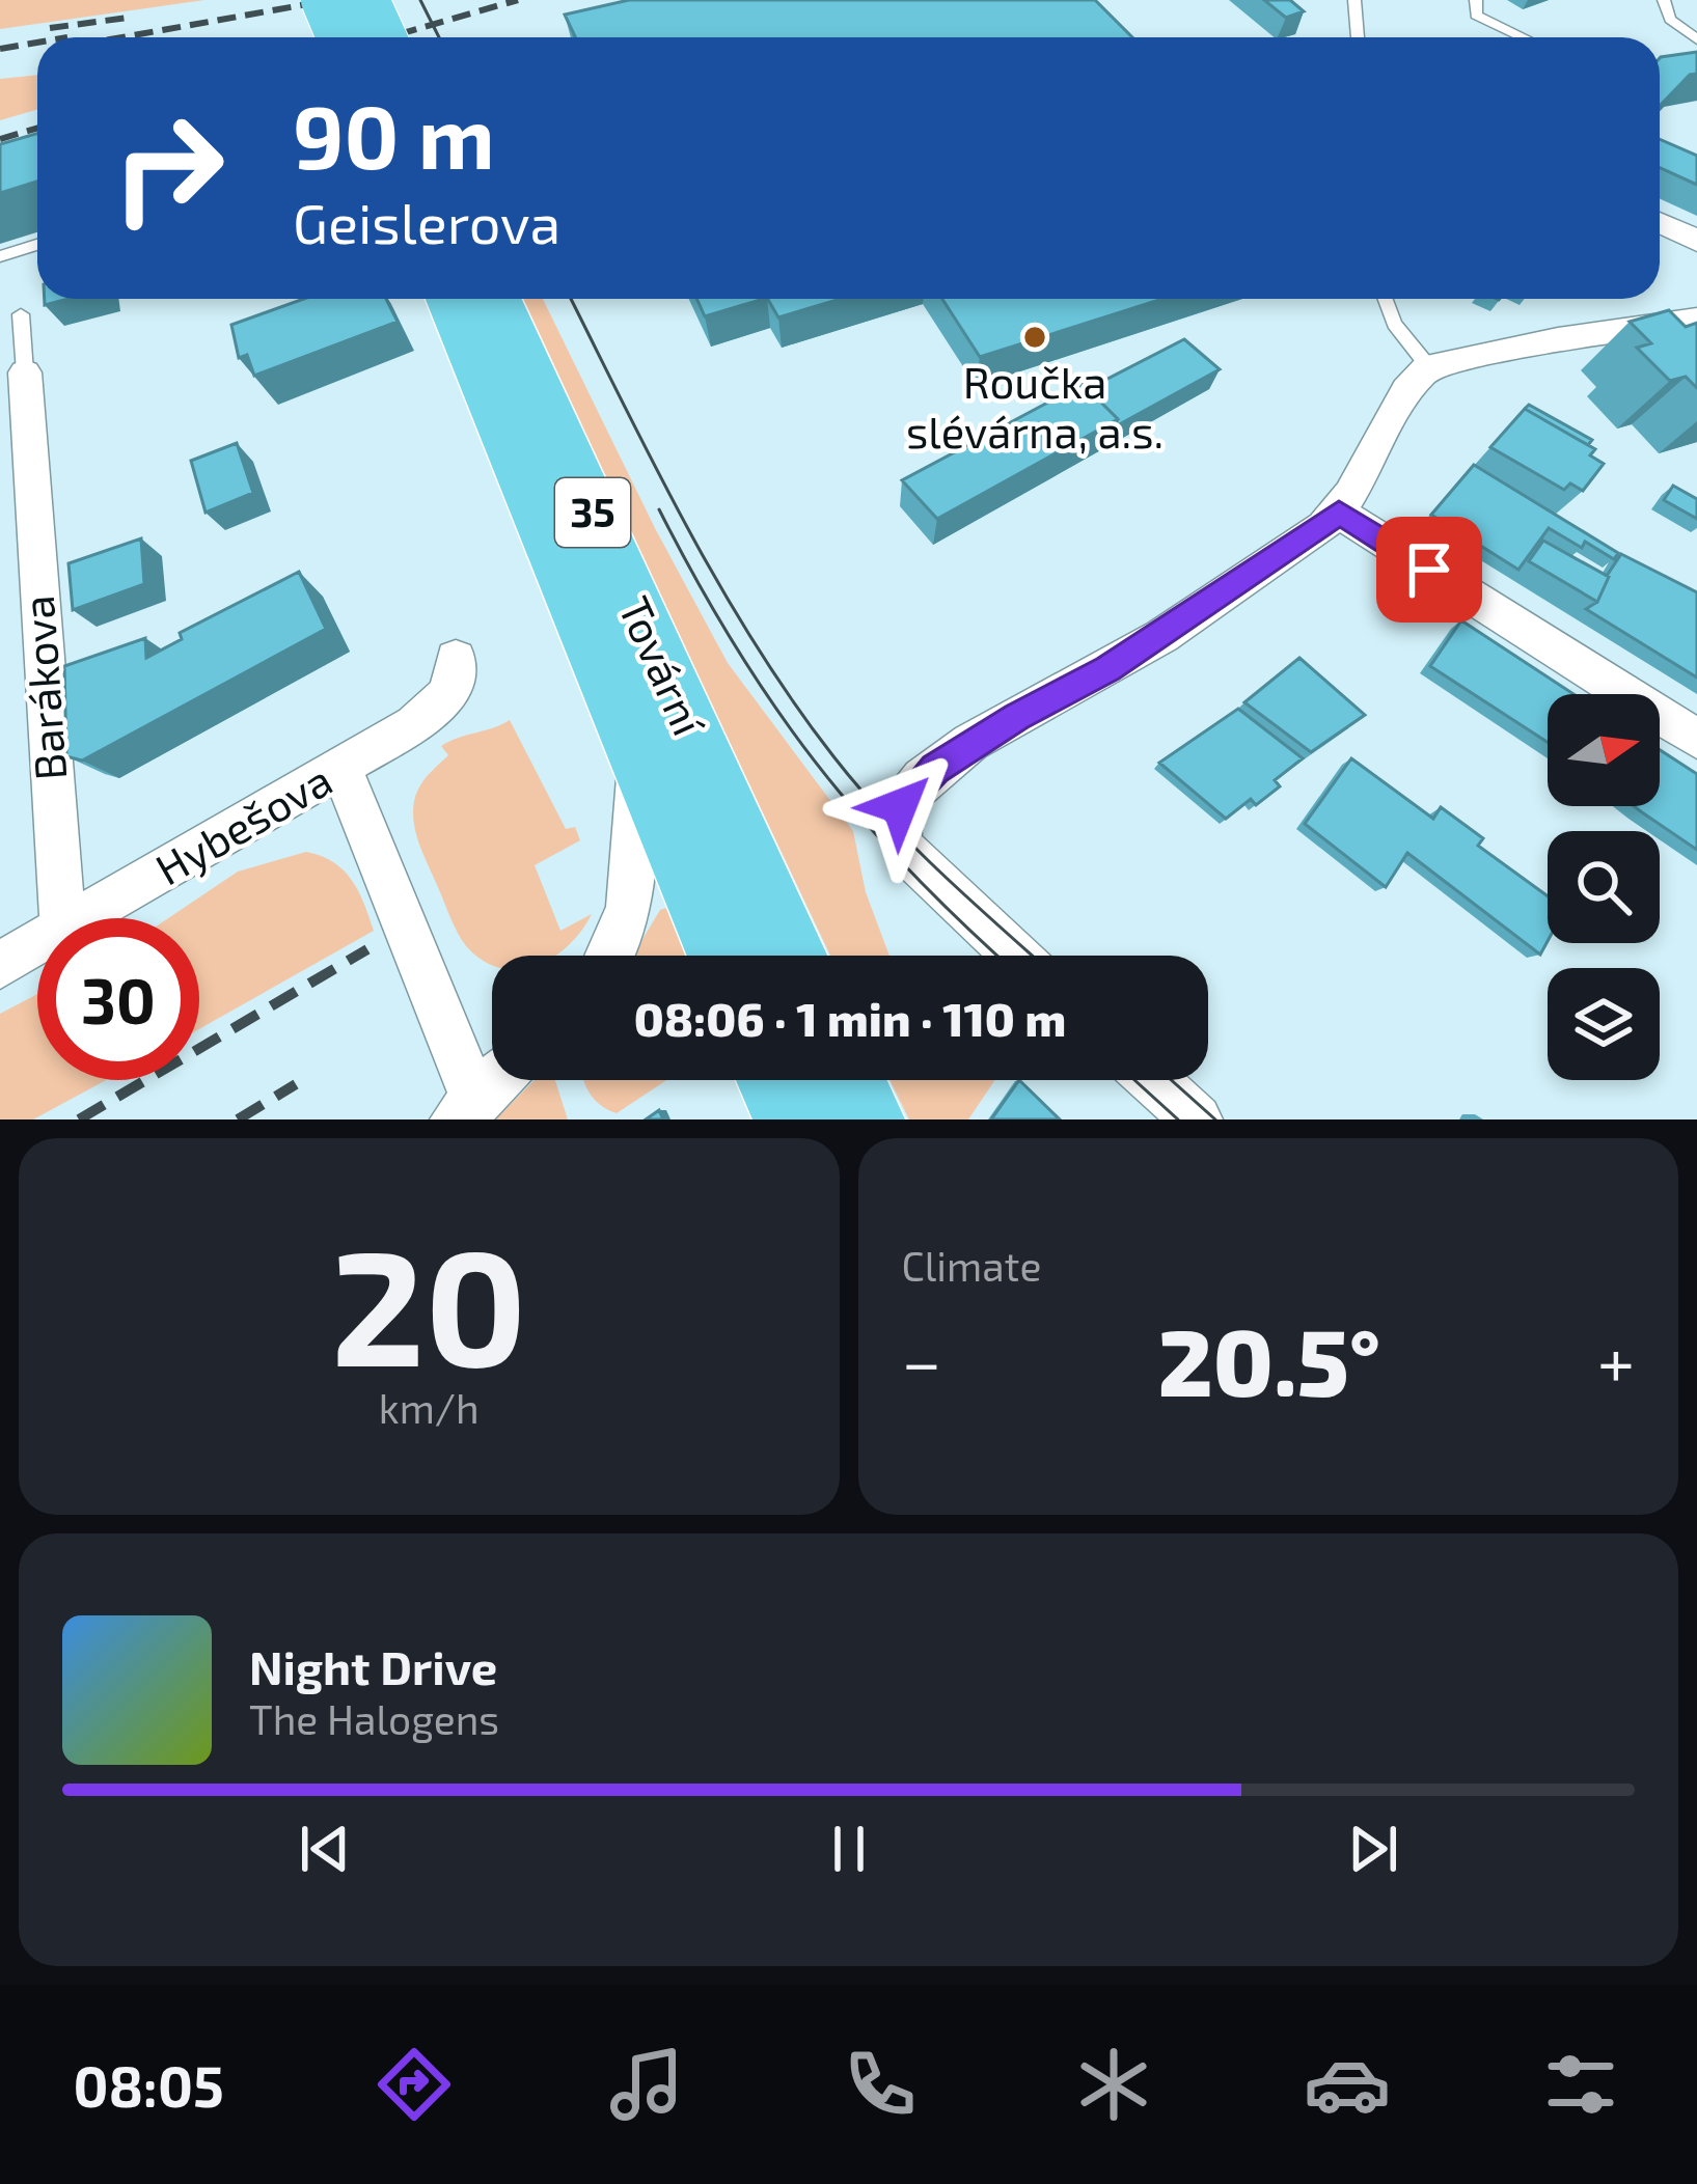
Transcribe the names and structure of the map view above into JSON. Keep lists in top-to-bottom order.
{
  "streets": {
    "main road": ["35", "Tovární"],
    "street": ["Barákova", "Hybešova"]
  },
  "places": ["Roučka slévárna, a.s."],
  "north": "right",
  "page": {
    "turn": ["90 m", "Geislerova"],
    "limit": "30",
    "trip": "08:06 · 1 min · 110 m",
    "tile": [
      ["20", "km/h"],
      "Climate"
    ],
    "heat": ["−", "20.5°", "+"],
    "song": ["Night Drive", "The Halogens"],
    "tabs": "08:05"
  }
}
